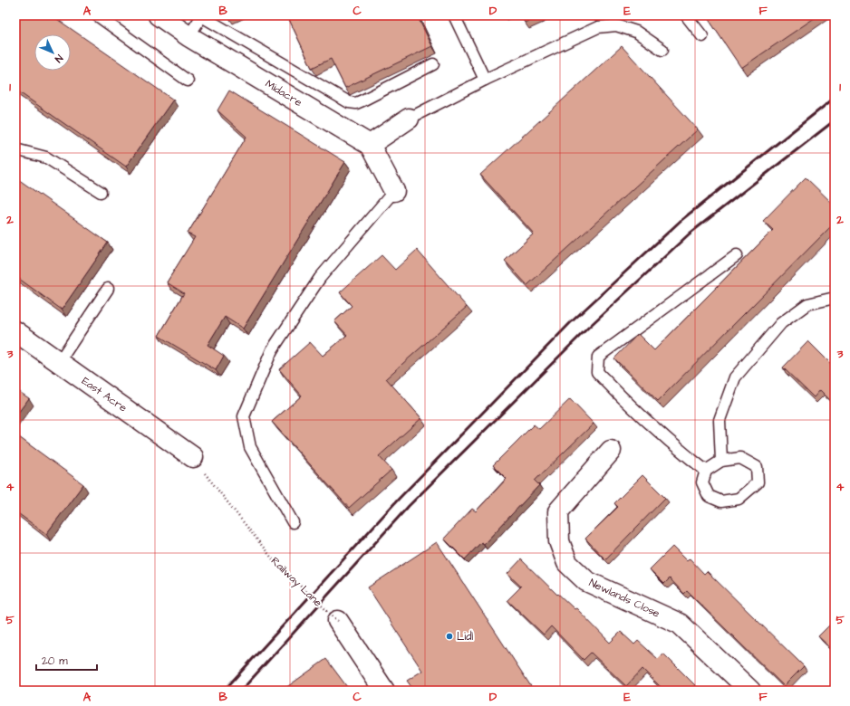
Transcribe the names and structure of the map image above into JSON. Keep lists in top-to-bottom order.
{
  "streets": {
    "street": ["Midacre", "East Acre", "Newlands Close"],
    "path": ["Railway Lane"]
  },
  "crossings": [
    ["East Acre", "Railway Lane"]
  ],
  "places": ["Lidl"],
  "scale_bar": "20 m",
  "north": "bottom right",
  "grid": {
    "columns": [
      "A",
      "B",
      "C",
      "D",
      "E",
      "F"
    ],
    "rows": [
      "1",
      "2",
      "3",
      "4",
      "5"
    ]
  }
}
